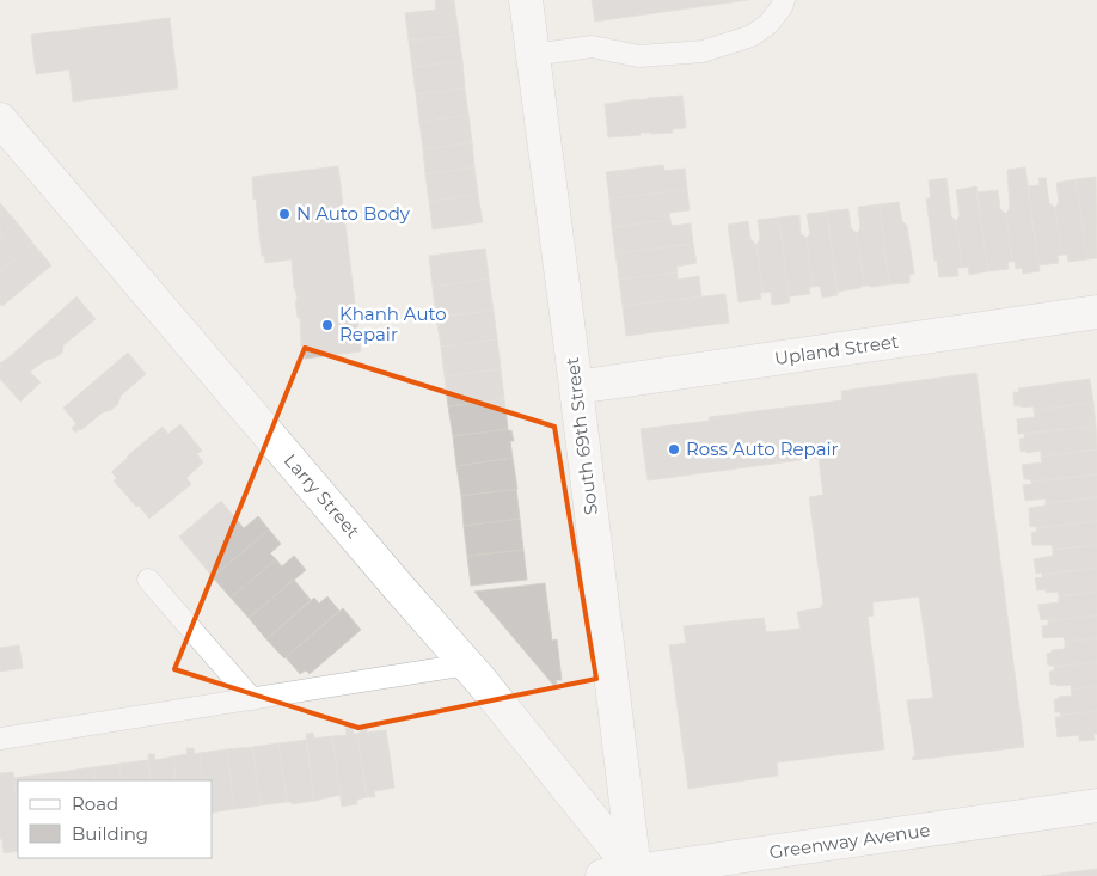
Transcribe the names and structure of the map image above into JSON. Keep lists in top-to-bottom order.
{
  "streets": {
    "street": [
      "Upland Street",
      "South 69th Street",
      "Larry Street",
      "Greenway Avenue"
    ]
  },
  "crossings": [
    ["Upland Street", "South 69th Street"],
    ["South 69th Street", "Larry Street"],
    ["South 69th Street", "Greenway Avenue"],
    ["Larry Street", "Greenway Avenue"]
  ],
  "places": ["N Auto Body", "Khanh Auto Repair", "Ross Auto Repair"],
  "legend": ["Road", "Building"]
}
